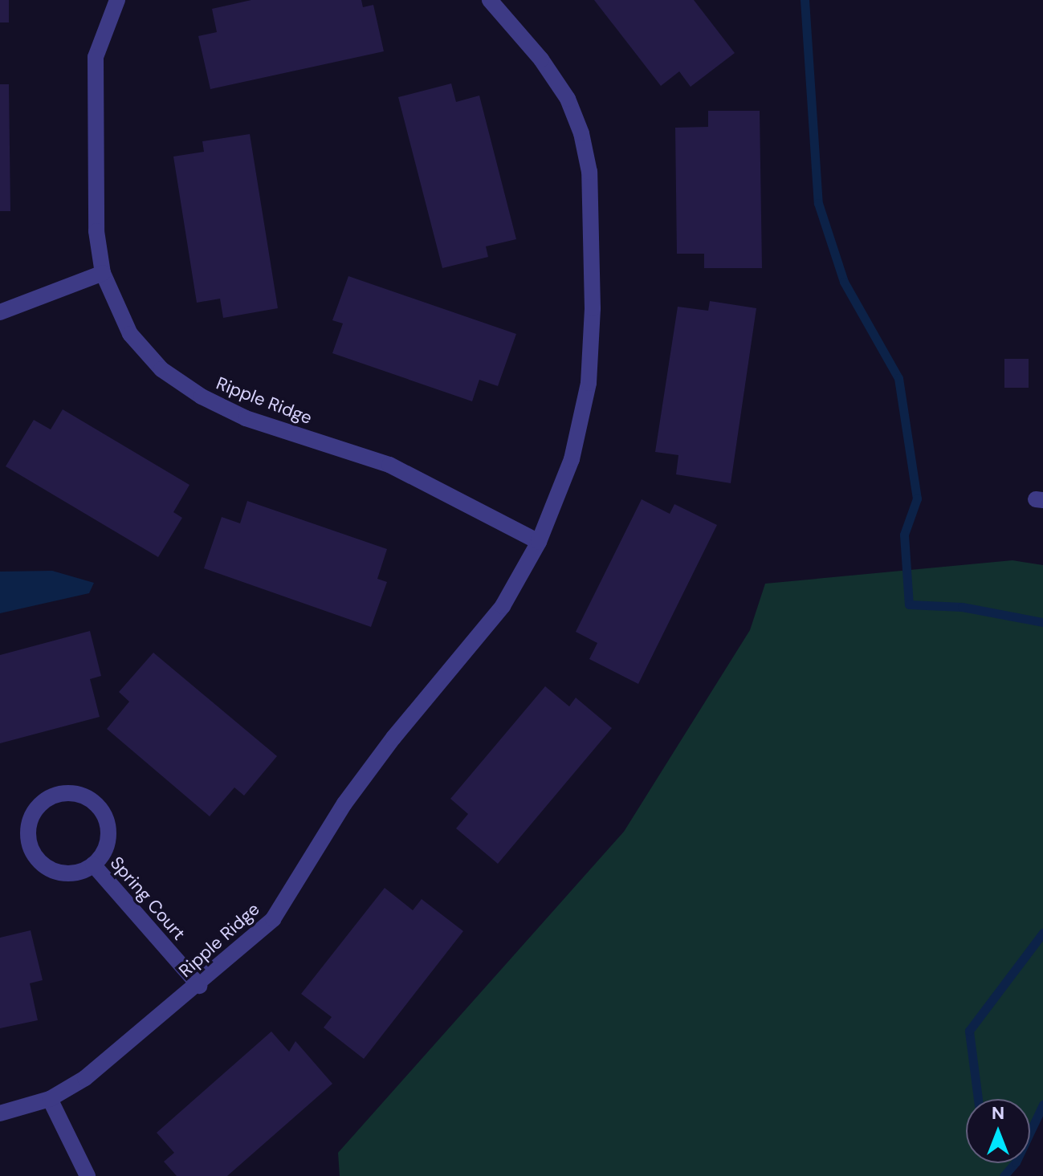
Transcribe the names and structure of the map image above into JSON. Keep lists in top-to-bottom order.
{
  "streets": {
    "street": ["Ripple Ridge", "Spring Court"]
  },
  "crossings": [
    ["Ripple Ridge", "Spring Court"]
  ],
  "north": "top"
}
